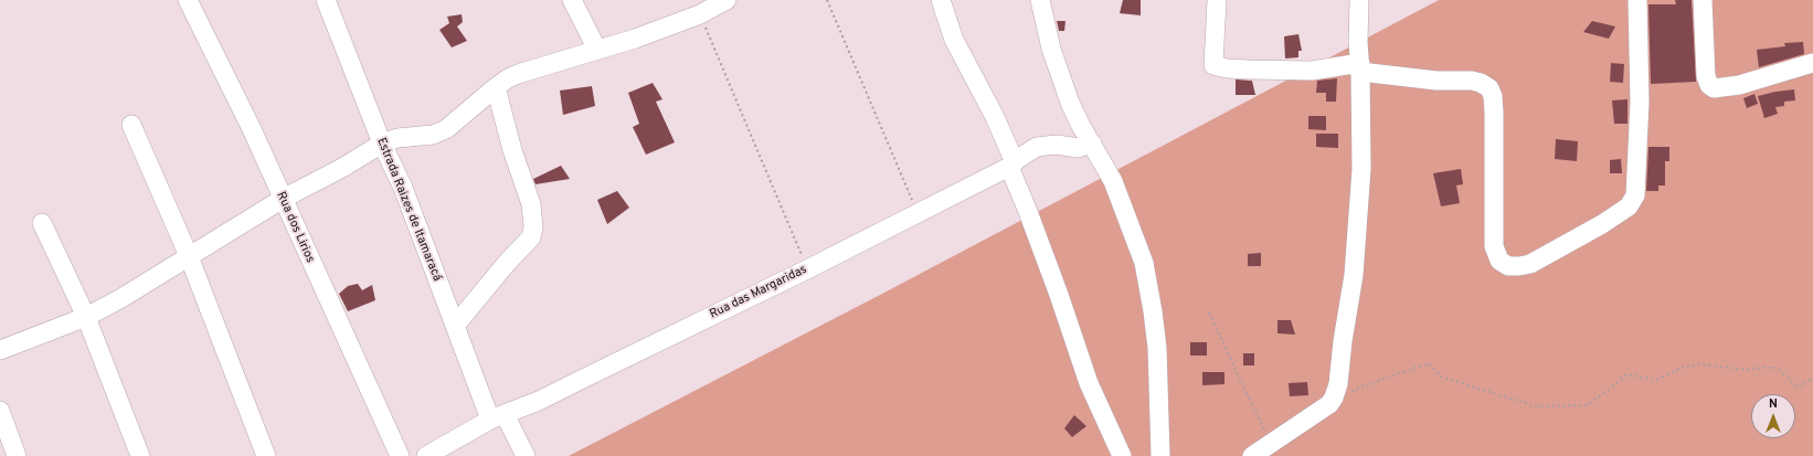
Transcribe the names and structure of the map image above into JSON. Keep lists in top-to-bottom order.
{
  "streets": {
    "street": ["Estrada Raizes de Itamaracá", "Rua dos Lirios", "Rua das Margaridas"]
  },
  "crossings": [
    ["Estrada Raizes de Itamaracá", "Rua das Margaridas"]
  ],
  "north": "top"
}
